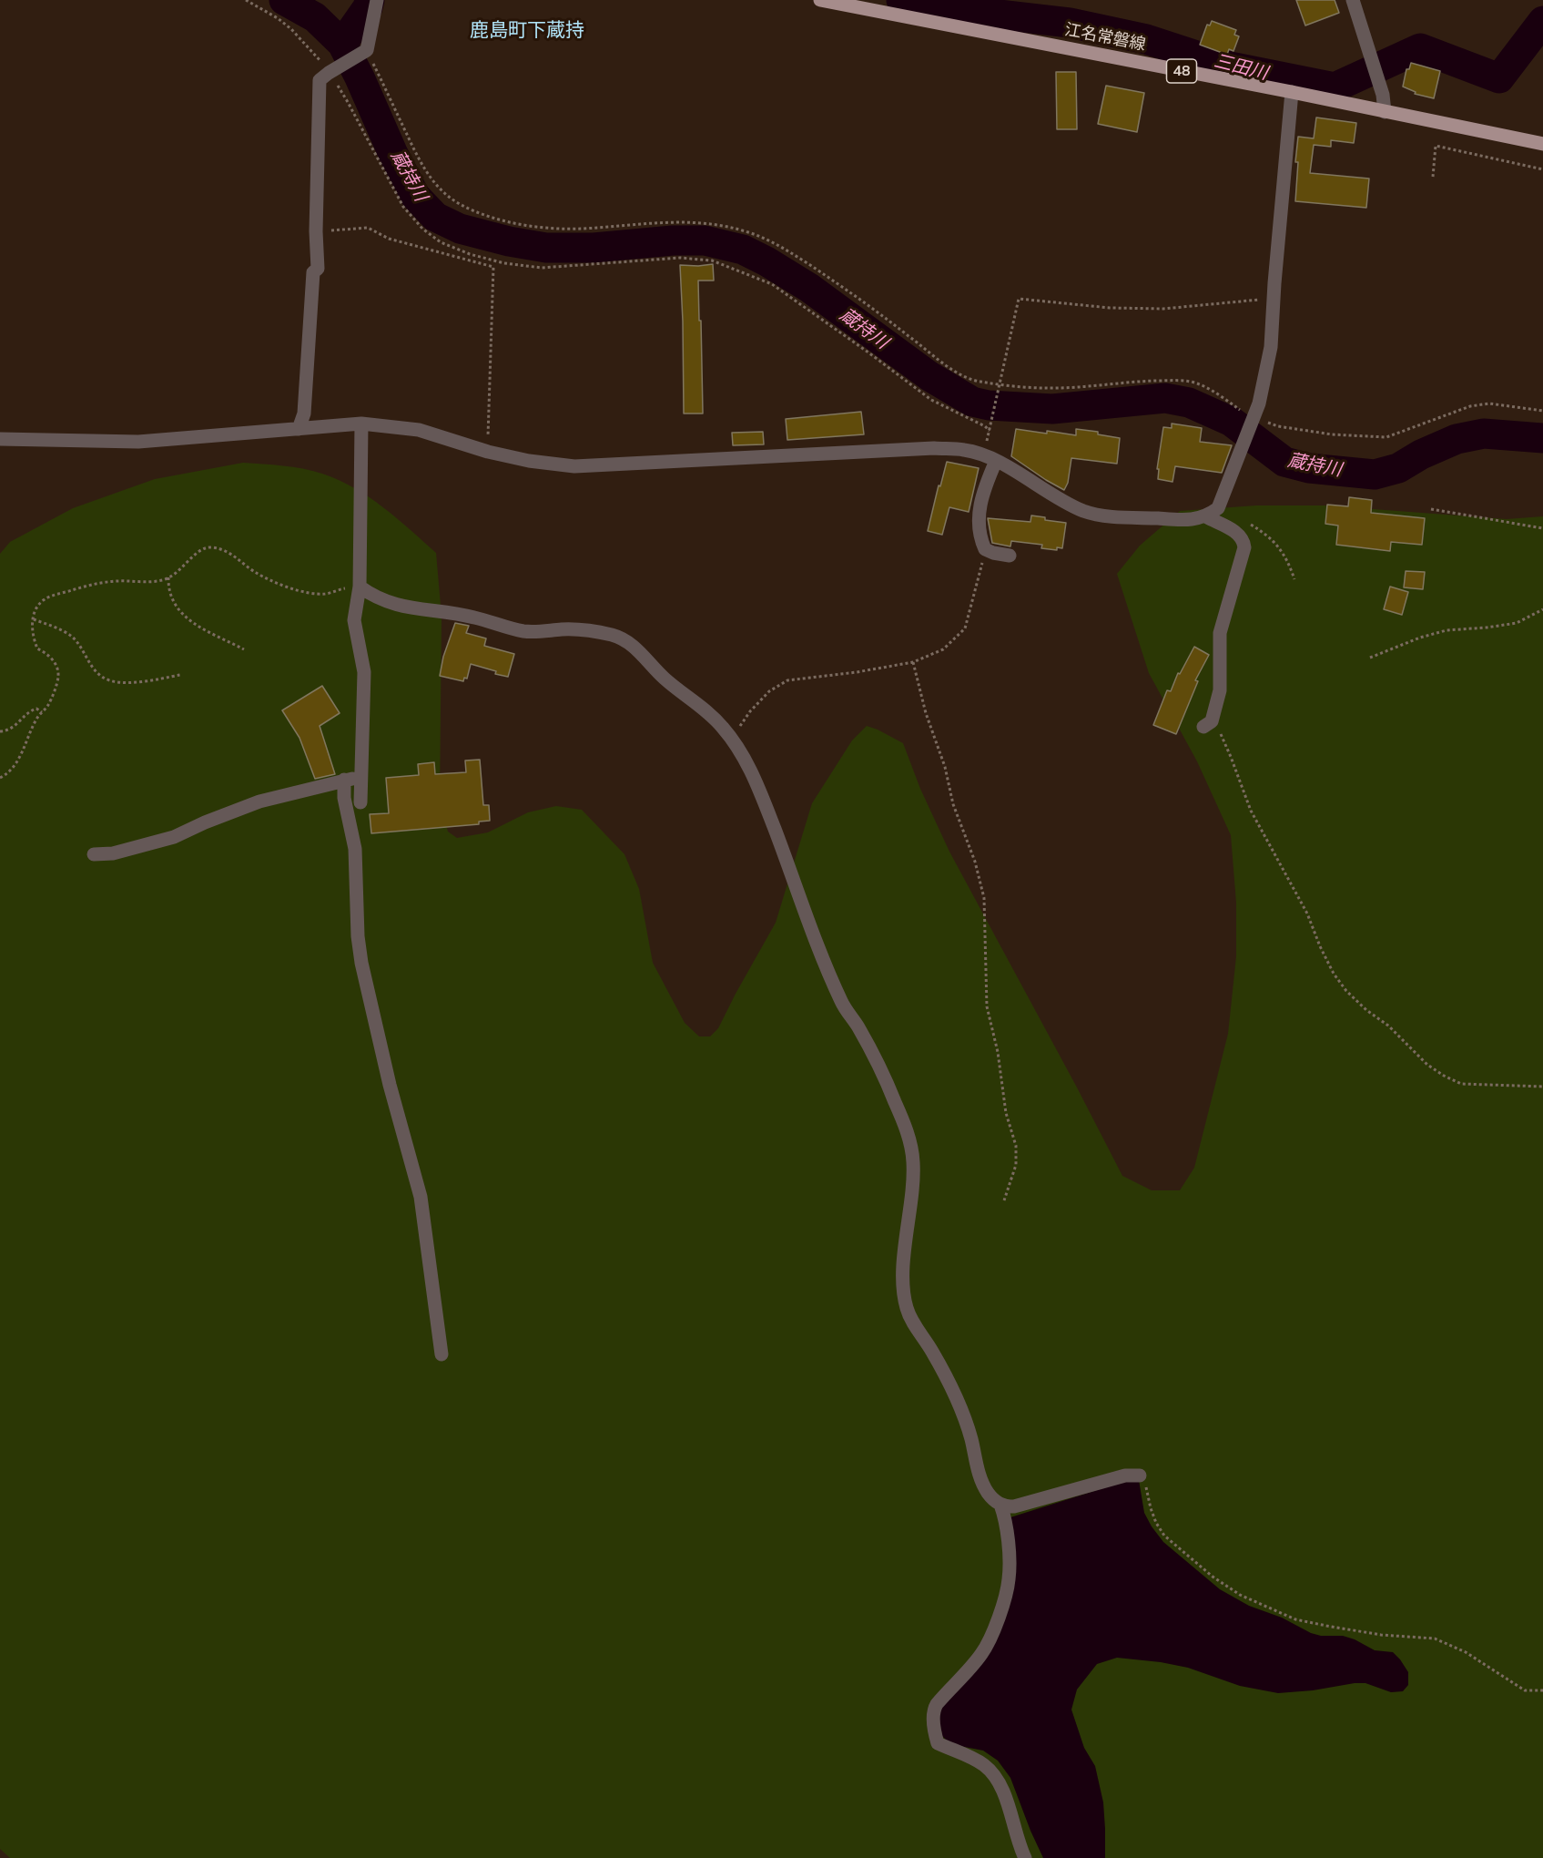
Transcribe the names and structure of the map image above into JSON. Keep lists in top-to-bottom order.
{
  "streets": {
    "main road": ["江名常磐線", "48"]
  },
  "districts": ["鹿島町下蔵持"],
  "water": ["三田川", "蔵持川"]
}
